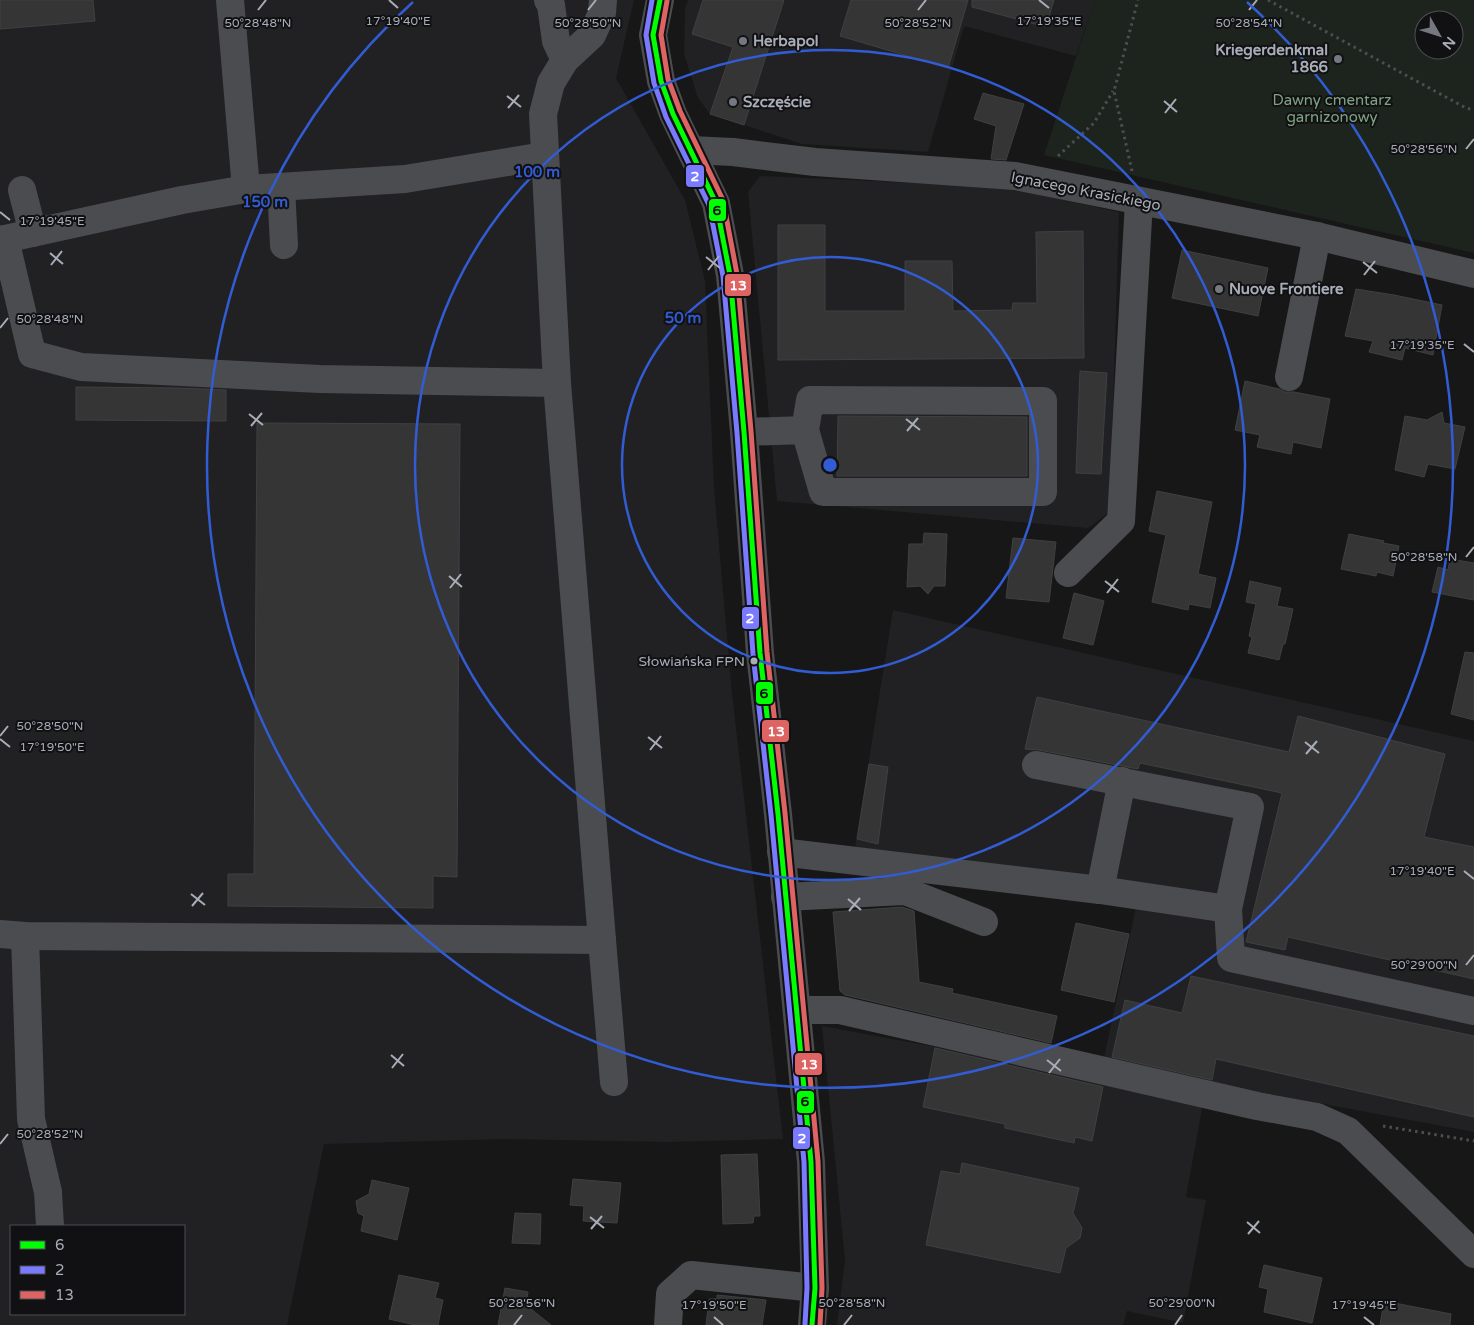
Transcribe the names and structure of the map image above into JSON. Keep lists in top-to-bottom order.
{
  "streets": {
    "street": ["Ignacego Krasickiego"]
  },
  "parks": ["Dawny cmentarz garnizonowy"],
  "places": [
    "Herbapol",
    "Kriegerdenkmal 1866",
    "Szczęście",
    "Nuove Frontiere",
    "Słowiańska FPN"
  ],
  "lines": ["transit line 6", "transit line 2", "transit line 13"],
  "legend": ["6", "2", "13"],
  "north": "bottom right",
  "coordinates": [
    "17°19'40\"E",
    "17°19'35\"E",
    "50°28'48\"N",
    "50°28'50\"N",
    "50°28'52\"N",
    "50°28'54\"N",
    "50°28'56\"N",
    "17°19'45\"E",
    "50°28'58\"N",
    "17°19'50\"E",
    "50°29'00\"N"
  ],
  "rings": ["100 m", "150 m", "50 m"]
}
